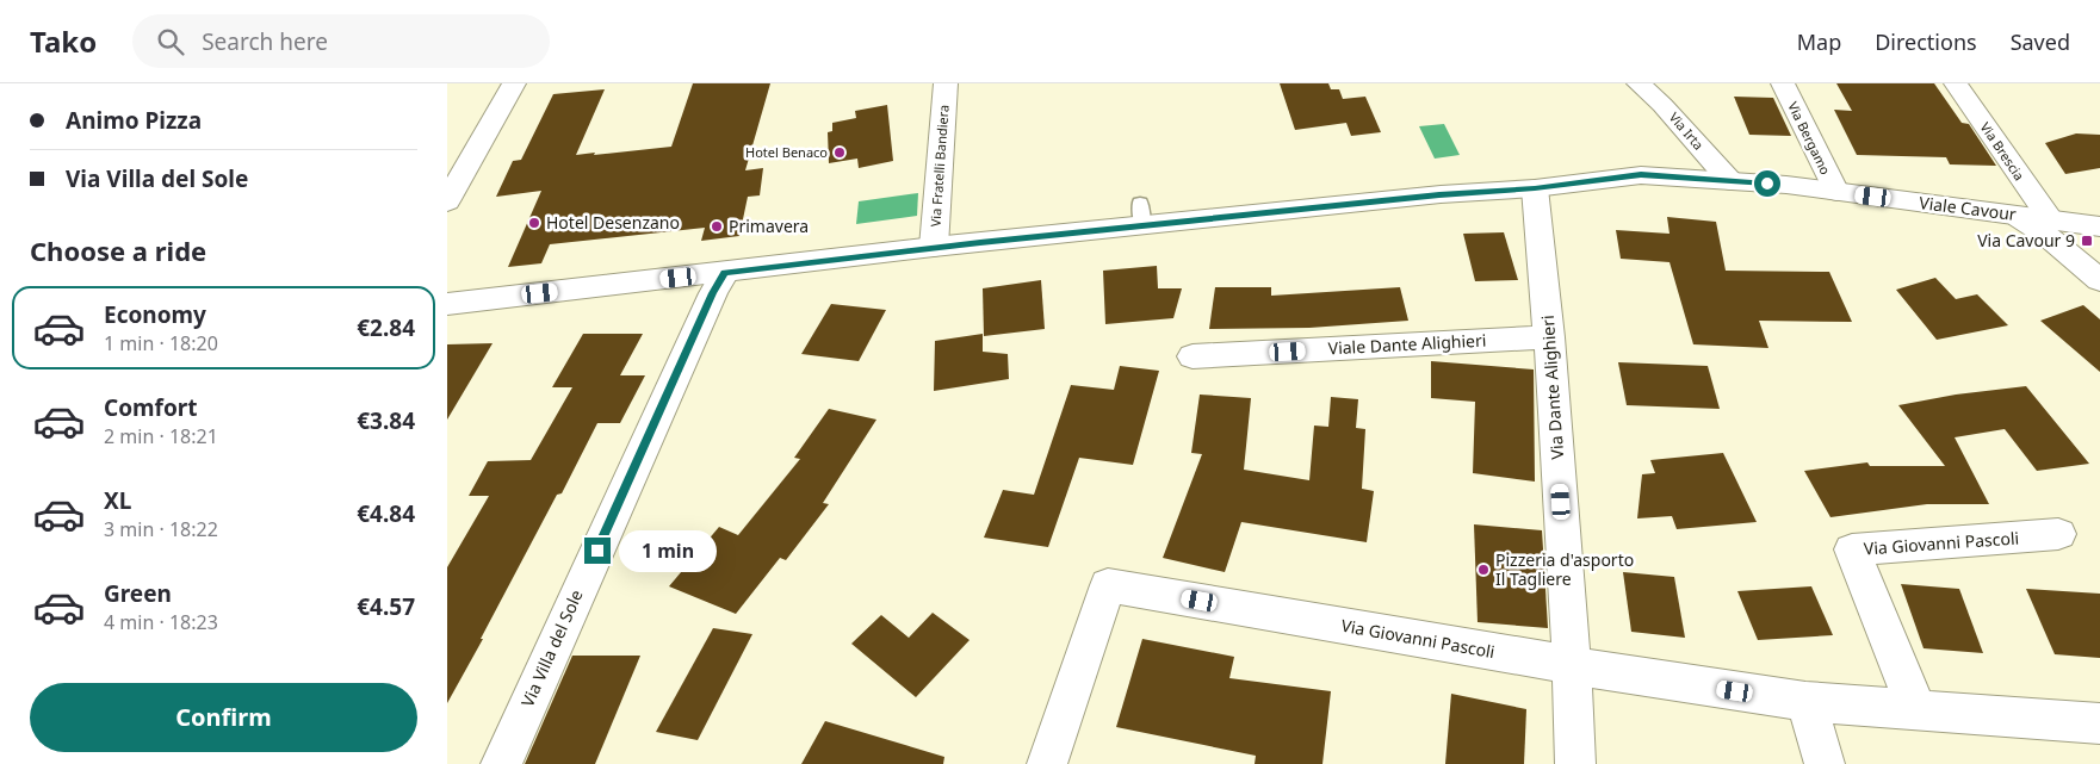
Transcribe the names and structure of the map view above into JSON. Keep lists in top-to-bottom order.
{
  "streets": {
    "street": [
      "Via Irta",
      "Via Bergamo",
      "Via Brescia",
      "Via Fratelli Bandiera",
      "Viale Cavour",
      "Viale Dante Alighieri",
      "Via Dante Alighieri",
      "Via Giovanni Pascoli",
      "Via Villa del Sole"
    ]
  },
  "crossings": [
    ["Via Irta", "Viale Cavour"],
    ["Via Bergamo", "Viale Cavour"],
    ["Via Brescia", "Viale Cavour"],
    ["Via Fratelli Bandiera", "Viale Cavour"],
    ["Viale Cavour", "Via Dante Alighieri"],
    ["Viale Cavour", "Via Villa del Sole"],
    ["Viale Dante Alighieri", "Via Dante Alighieri"],
    ["Via Dante Alighieri", "Via Giovanni Pascoli"]
  ],
  "places": {
    "other": [
      "Hotel Benaco",
      "Hotel Desenzano",
      "Primavera",
      "Pizzeria d'asporto Il Tagliere"
    ],
    "transit": ["Via Cavour 9"]
  },
  "page": {
    "header": "Tako",
    "search": "Search here",
    "nav": ["Map", "Directions", "Saved"],
    "banner": ["Animo Pizza", "Via Villa del Sole"],
    "heading": "Choose a ride",
    "list": [
      {
        "name": "Economy",
        "note": "1 min · 18:20",
        "value": "€2.84"
      },
      {
        "name": "Comfort",
        "note": "2 min · 18:21",
        "value": "€3.84"
      },
      {
        "name": "XL",
        "note": "3 min · 18:22",
        "value": "€4.84"
      },
      {
        "name": "Green",
        "note": "4 min · 18:23",
        "value": "€4.57"
      }
    ],
    "bubble": "1 min",
    "buttons": "Confirm"
  }
}
